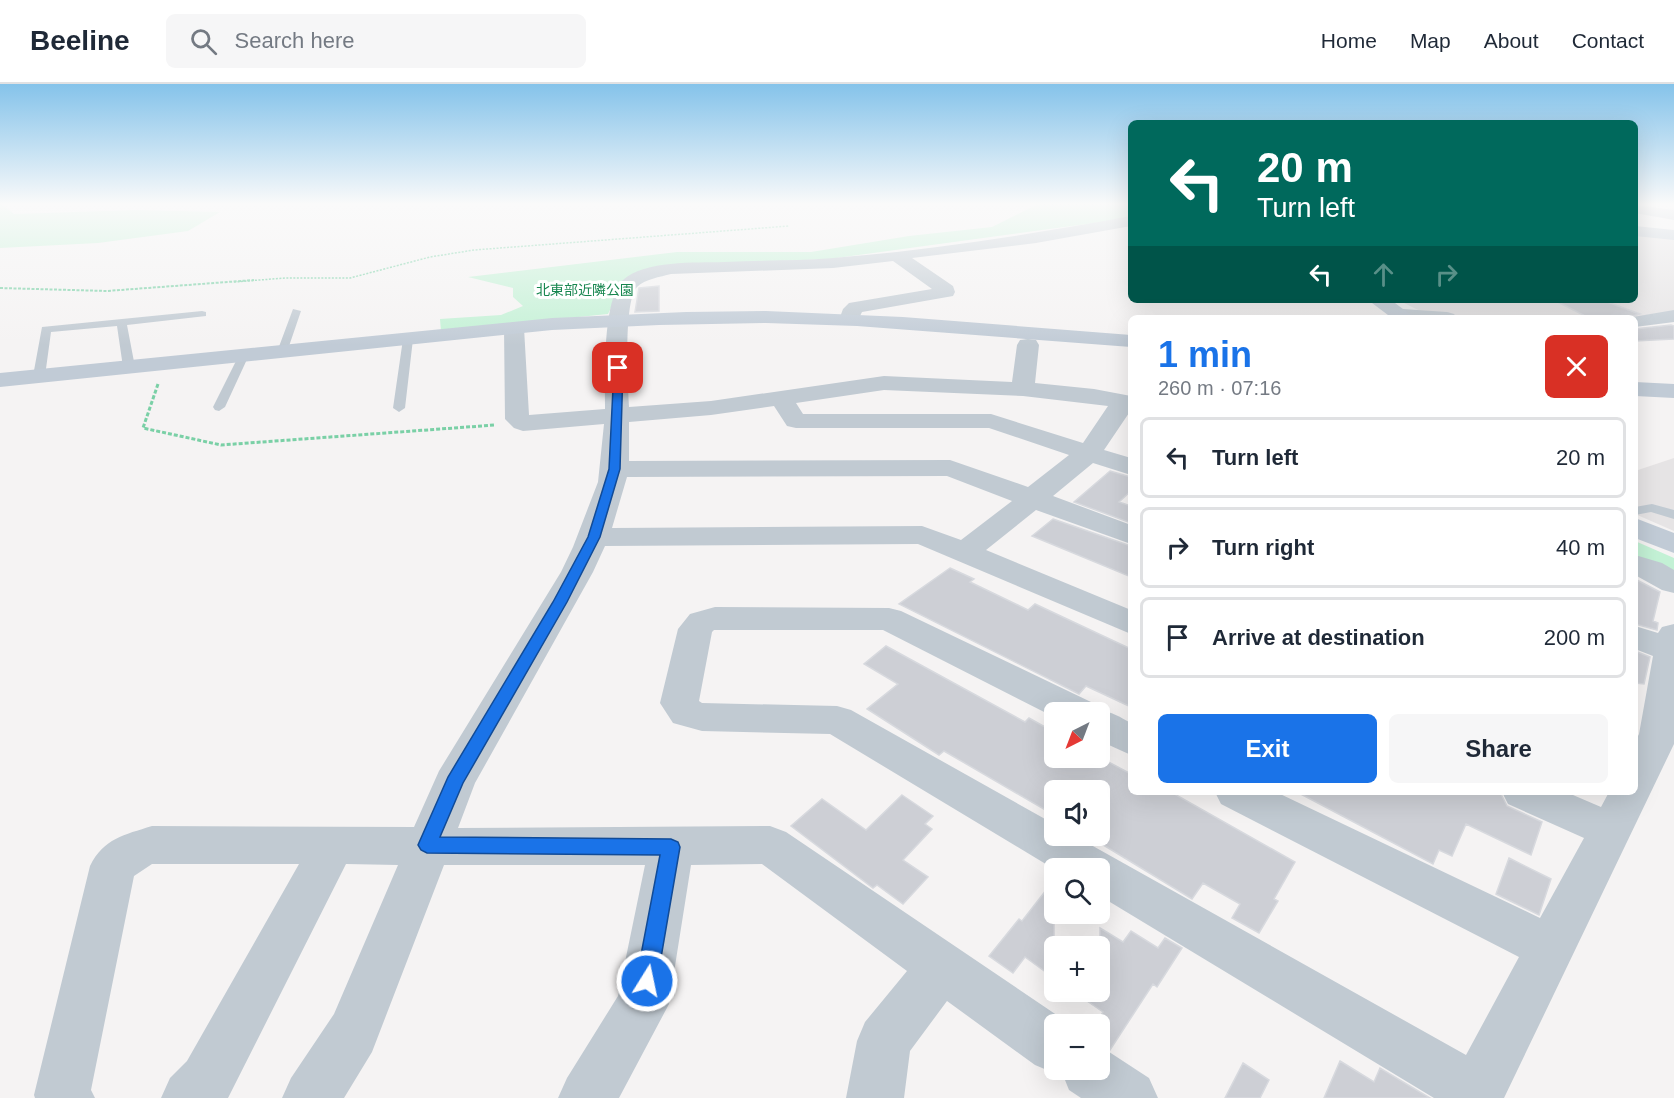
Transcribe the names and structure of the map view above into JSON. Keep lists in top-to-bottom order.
{
  "parks": ["北東部近隣公園"],
  "north": "bottom left",
  "page": {
    "header": "Beeline",
    "search": "Search here",
    "nav": [
      "Home",
      "Map",
      "About",
      "Contact"
    ],
    "turn": ["20 m", "Turn left"],
    "heading": ["1 min", "260 m · 07:16"],
    "list": [
      {
        "name": "Turn left",
        "value": "20 m"
      },
      {
        "name": "Turn right",
        "value": "40 m"
      },
      {
        "name": "Arrive at destination",
        "value": "200 m"
      }
    ],
    "map_buttons": ["+", "−"],
    "buttons": ["Exit", "Share"]
  }
}
